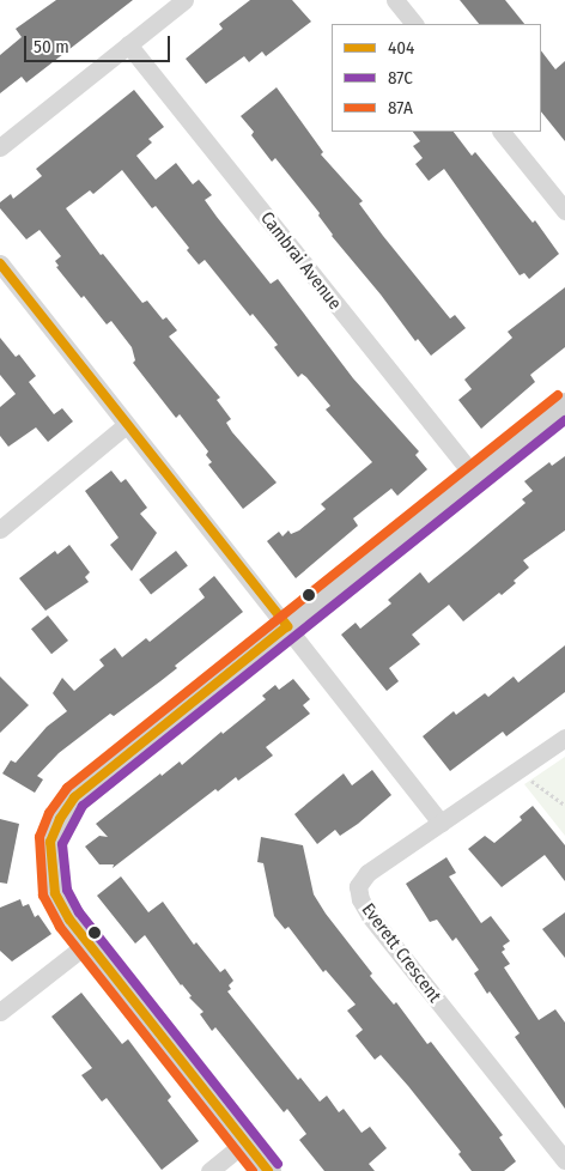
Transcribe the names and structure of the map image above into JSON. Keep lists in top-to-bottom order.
{
  "streets": {
    "street": ["Cambrai Avenue", "Everett Crescent"]
  },
  "lines": ["transit line 404", "transit line 87A", "transit line 87C"],
  "legend": ["404", "87C", "87A"],
  "scale_bar": "50 m"
}
